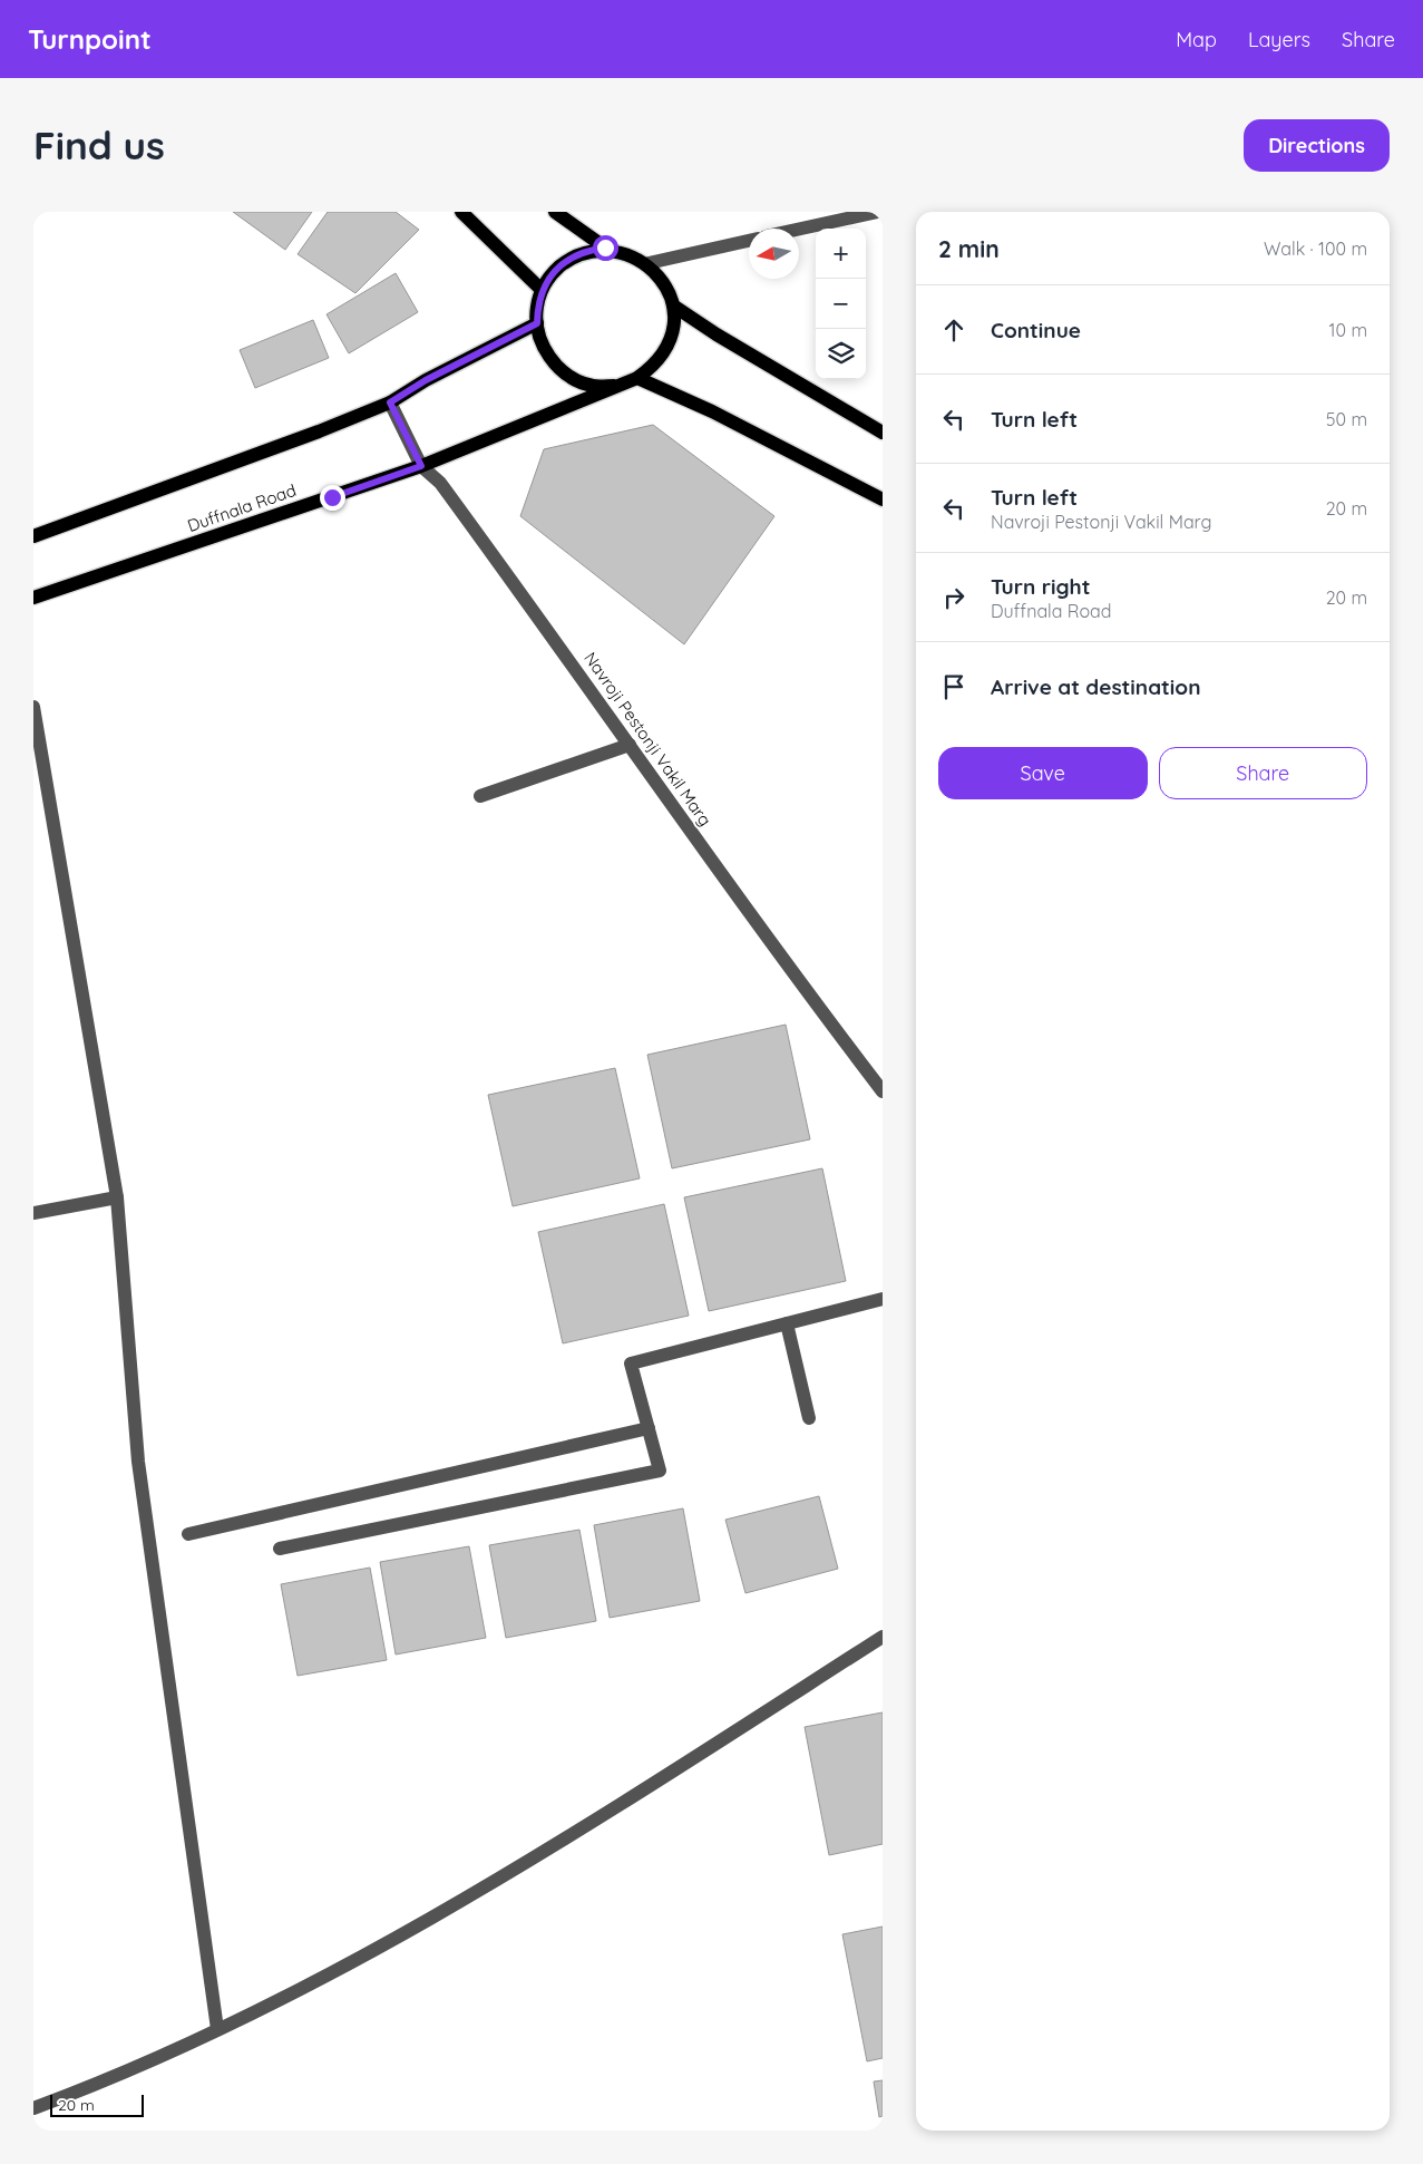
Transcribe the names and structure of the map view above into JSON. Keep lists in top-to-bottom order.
{
  "streets": {
    "main road": ["Duffnala Road"],
    "street": ["Navroji Pestonji Vakil Marg"]
  },
  "crossings": [
    ["Duffnala Road", "Navroji Pestonji Vakil Marg"]
  ],
  "scale_bar": "20 m",
  "north": "left",
  "page": {
    "header": "Turnpoint",
    "nav": ["Map", "Layers", "Share"],
    "buttons": [
      "Directions",
      ["Save", "Share"]
    ],
    "title": "Find us",
    "heading": ["2 min", "Walk · 100 m"],
    "map_buttons": ["+", "−"],
    "list": [
      ["Continue", "10 m"],
      ["Turn left", "50 m"],
      ["Turn left", "Navroji Pestonji Vakil Marg", "20 m"],
      ["Turn right", "Duffnala Road", "20 m"],
      "Arrive at destination"
    ],
    "scale": "20 m"
  }
}
